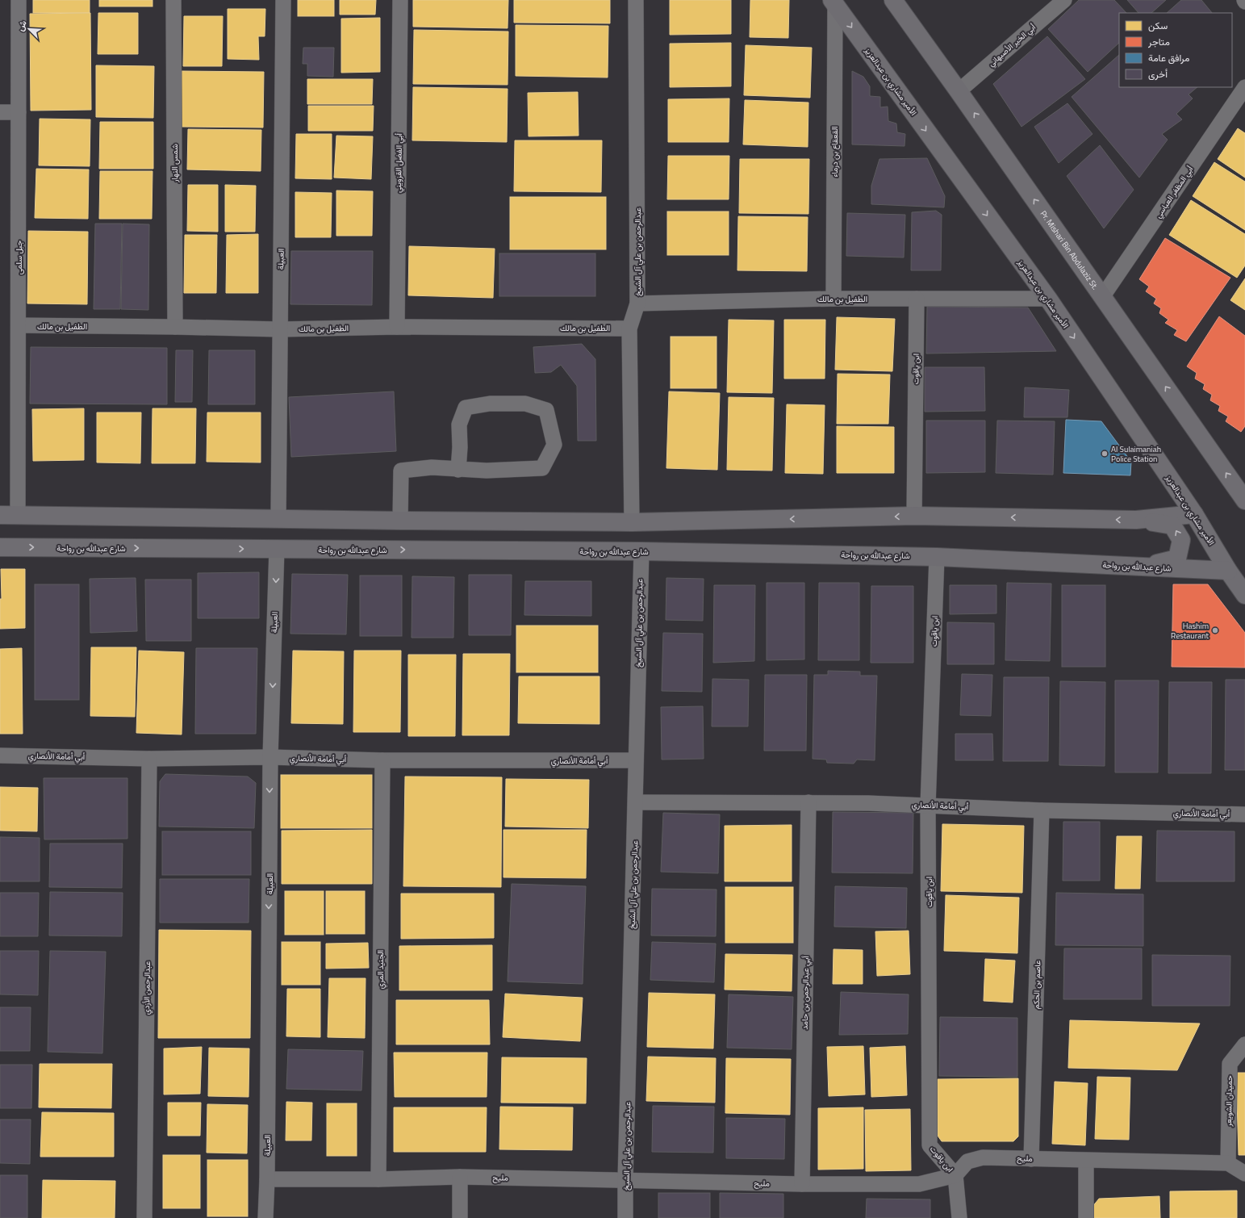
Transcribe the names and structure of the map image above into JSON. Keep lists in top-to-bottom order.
{
  "streets": {
    "street": [
      "أبي الخير الأصبهاني",
      "الأمير مشاري بن عبدالعزيز",
      "القعقاع بن درماء",
      "شمس النهار",
      "أبي الفضل القزويني",
      "أبي المظفر العباسي",
      "Pr. Mishari Bin Abdulaziz St.",
      "عبدالرحمن بن علي آل الشيخ",
      "جبل سلمى",
      "العبيلة",
      "الطفيل بن مالك",
      "ابن ياقوت",
      "شارع عبدالله بن رواحة",
      "أبي أمامة الأنصاري",
      "الجنيد المري",
      "عاصم بن الحكم",
      "عبدالرحمن الأزدي",
      "أبي عبدالرحمن بن حامد",
      "حميدان الشويعر",
      "مليح"
    ]
  },
  "crossings": [
    ["أبي الخير الأصبهاني", "Pr. Mishari Bin Abdulaziz St."],
    ["الأمير مشاري بن عبدالعزيز", "القعقاع بن درماء"],
    ["الأمير مشاري بن عبدالعزيز", "الطفيل بن مالك"],
    ["الأمير مشاري بن عبدالعزيز", "شارع عبدالله بن رواحة"],
    ["القعقاع بن درماء", "الطفيل بن مالك"],
    ["شمس النهار", "الطفيل بن مالك"],
    ["أبي الفضل القزويني", "الطفيل بن مالك"],
    ["أبي المظفر العباسي", "Pr. Mishari Bin Abdulaziz St."],
    ["عبدالرحمن بن علي آل الشيخ", "الطفيل بن مالك"],
    ["عبدالرحمن بن علي آل الشيخ", "شارع عبدالله بن رواحة"],
    ["عبدالرحمن بن علي آل الشيخ", "أبي أمامة الأنصاري"],
    ["عبدالرحمن بن علي آل الشيخ", "مليح"],
    ["جبل سلمى", "الطفيل بن مالك"],
    ["العبيلة", "الطفيل بن مالك"],
    ["العبيلة", "شارع عبدالله بن رواحة"],
    ["العبيلة", "أبي أمامة الأنصاري"],
    ["العبيلة", "مليح"],
    ["الطفيل بن مالك", "ابن ياقوت"],
    ["ابن ياقوت", "شارع عبدالله بن رواحة"],
    ["ابن ياقوت", "أبي أمامة الأنصاري"],
    ["ابن ياقوت", "مليح"],
    ["أبي أمامة الأنصاري", "الجنيد المري"],
    ["أبي أمامة الأنصاري", "عاصم بن الحكم"],
    ["أبي أمامة الأنصاري", "عبدالرحمن الأزدي"],
    ["أبي أمامة الأنصاري", "أبي عبدالرحمن بن حامد"],
    ["الجنيد المري", "مليح"],
    ["عاصم بن الحكم", "مليح"],
    ["أبي عبدالرحمن بن حامد", "مليح"],
    ["حميدان الشويعر", "مليح"]
  ],
  "one_way": ["الأمير مشاري بن عبدالعزيز", "Pr. Mishari Bin Abdulaziz St.", "العبيلة"],
  "places": ["Al Sulaimaniah Police Station", "Hashim Restaurant"],
  "legend": [
    "سكن",
    "متاجر",
    "مرافق عامة",
    "أخرى"
  ],
  "north": "top left"
}
